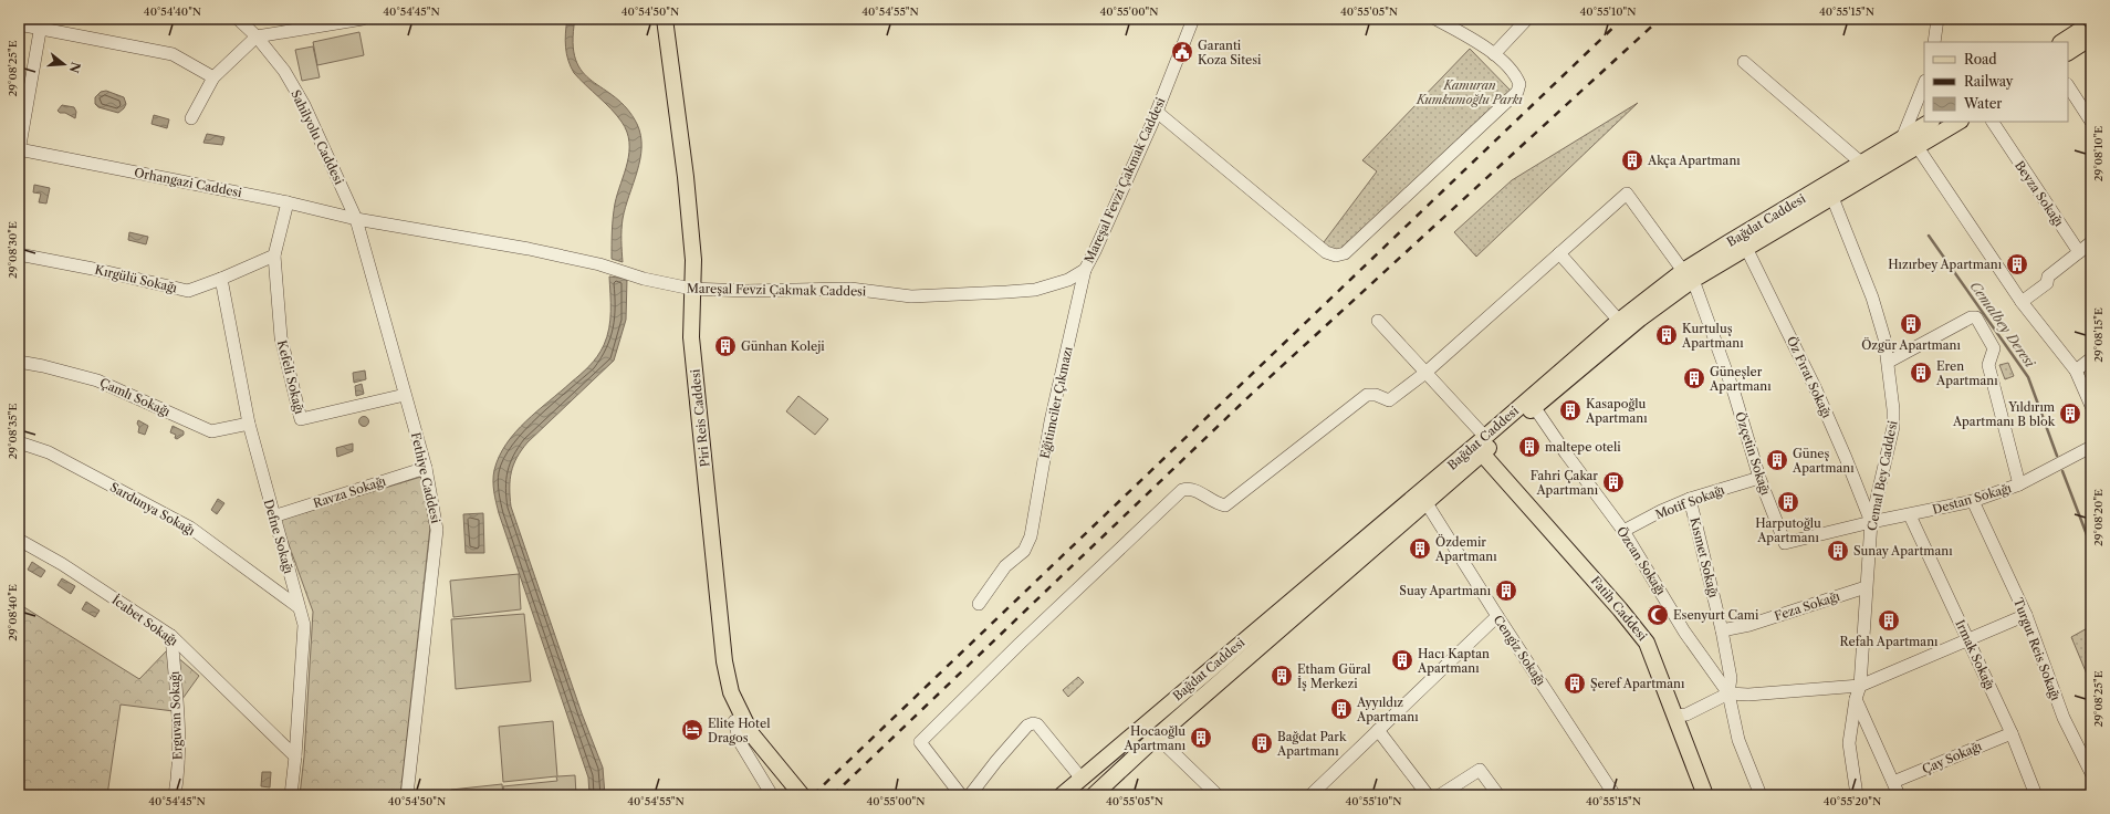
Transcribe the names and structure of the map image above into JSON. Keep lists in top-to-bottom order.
{
  "streets": {
    "main road": ["Bağdat Caddesi", "Piri Reis Caddesi", "Fatih Caddesi"],
    "street": [
      "Sahilyolu Caddesi",
      "Mareşal Fevzi Çakmak Caddesi",
      "Orhangazi Caddesi",
      "Beyza Sokağı",
      "Kırgülü Sokağı",
      "Kefeli Sokağı",
      "Öz Fırat Sokağı",
      "Çamlı Sokağı",
      "Eğitimciler Çıkmazı",
      "Özçetin Sokağı",
      "Cemal Bey Caddesi",
      "Fethiye Caddesi",
      "Ravza Sokağı",
      "Destan Sokağı",
      "Motif Sokağı",
      "Sardunya Sokağı",
      "Defne Sokağı",
      "Kısmet Sokağı",
      "Özcan Sokağı",
      "Feza Sokağı",
      "İcabet Sokağı",
      "Turgut Reis Sokağı",
      "Cengiz Sokağı",
      "Irmak Sokağı",
      "Erguvan Sokağı",
      "Çay Sokağı"
    ]
  },
  "crossings": [
    ["Sahilyolu Caddesi", "Mareşal Fevzi Çakmak Caddesi"],
    ["Sahilyolu Caddesi", "Orhangazi Caddesi"],
    ["Sahilyolu Caddesi", "Fethiye Caddesi"],
    ["Mareşal Fevzi Çakmak Caddesi", "Orhangazi Caddesi"],
    ["Mareşal Fevzi Çakmak Caddesi", "Eğitimciler Çıkmazı"],
    ["Mareşal Fevzi Çakmak Caddesi", "Piri Reis Caddesi"],
    ["Mareşal Fevzi Çakmak Caddesi", "Fethiye Caddesi"],
    ["Orhangazi Caddesi", "Fethiye Caddesi"],
    ["Bağdat Caddesi", "Öz Fırat Sokağı"],
    ["Bağdat Caddesi", "Özçetin Sokağı"],
    ["Bağdat Caddesi", "Cemal Bey Caddesi"],
    ["Bağdat Caddesi", "Özcan Sokağı"],
    ["Bağdat Caddesi", "Fatih Caddesi"],
    ["Bağdat Caddesi", "Cengiz Sokağı"],
    ["Kırgülü Sokağı", "Kefeli Sokağı"],
    ["Kırgülü Sokağı", "Defne Sokağı"],
    ["Kefeli Sokağı", "Fethiye Caddesi"],
    ["Öz Fırat Sokağı", "Özçetin Sokağı"],
    ["Öz Fırat Sokağı", "Cemal Bey Caddesi"],
    ["Öz Fırat Sokağı", "Destan Sokağı"],
    ["Çamlı Sokağı", "Defne Sokağı"],
    ["Özçetin Sokağı", "Cemal Bey Caddesi"],
    ["Özçetin Sokağı", "Destan Sokağı"],
    ["Özçetin Sokağı", "Motif Sokağı"],
    ["Cemal Bey Caddesi", "Destan Sokağı"],
    ["Cemal Bey Caddesi", "Feza Sokağı"],
    ["Fethiye Caddesi", "Ravza Sokağı"],
    ["Ravza Sokağı", "Defne Sokağı"],
    ["Destan Sokağı", "Turgut Reis Sokağı"],
    ["Destan Sokağı", "Irmak Sokağı"],
    ["Motif Sokağı", "Kısmet Sokağı"],
    ["Motif Sokağı", "Özcan Sokağı"],
    ["Sardunya Sokağı", "Defne Sokağı"],
    ["Defne Sokağı", "İcabet Sokağı"],
    ["Kısmet Sokağı", "Özcan Sokağı"],
    ["Kısmet Sokağı", "Feza Sokağı"],
    ["İcabet Sokağı", "Erguvan Sokağı"],
    ["Irmak Sokağı", "Çay Sokağı"]
  ],
  "water": ["Cemalbey Deresi"],
  "parks": ["Kamuran Kumkumoğlu Parkı"],
  "places": {
    "public building": ["Garanti Koza Sitesi"],
    "building": [
      "Akça Apartmanı",
      "Hızırbey Apartmanı",
      "Özgür Apartmanı",
      "Kurtuluş Apartmanı",
      "Günhan Koleji",
      "Eren Apartmanı",
      "Güneşler Apartmanı",
      "Kasapoğlu Apartmanı",
      "Yıldırım Apartmanı B blok",
      "maltepe oteli",
      "Güneş Apartmanı",
      "Fahri Çakar Apartmanı",
      "Harputoğlu Apartmanı",
      "Özdemir Apartmanı",
      "Sunay Apartmanı",
      "Suay Apartmanı",
      "Refah Apartmanı",
      "Hacı Kaptan Apartmanı",
      "Etham Güral İş Merkezi",
      "Şeref Apartmanı",
      "Ayyıldız Apartmanı",
      "Hocaoğlu Apartmanı",
      "Bağdat Park Apartmanı"
    ],
    "mosque": ["Esenyurt Cami"],
    "hotel": ["Elite Hotel Dragos"]
  },
  "legend": ["Road", "Railway", "Water"],
  "north": "right",
  "coordinates": [
    "40°54'40\"N",
    "40°54'45\"N",
    "40°54'50\"N",
    "40°54'55\"N",
    "40°55'00\"N",
    "40°55'05\"N",
    "40°55'10\"N",
    "40°55'15\"N",
    "29°08'25\"E",
    "29°08'10\"E",
    "29°08'30\"E",
    "29°08'15\"E",
    "29°08'35\"E",
    "29°08'20\"E",
    "29°08'40\"E",
    "40°55'20\"N"
  ]
}
